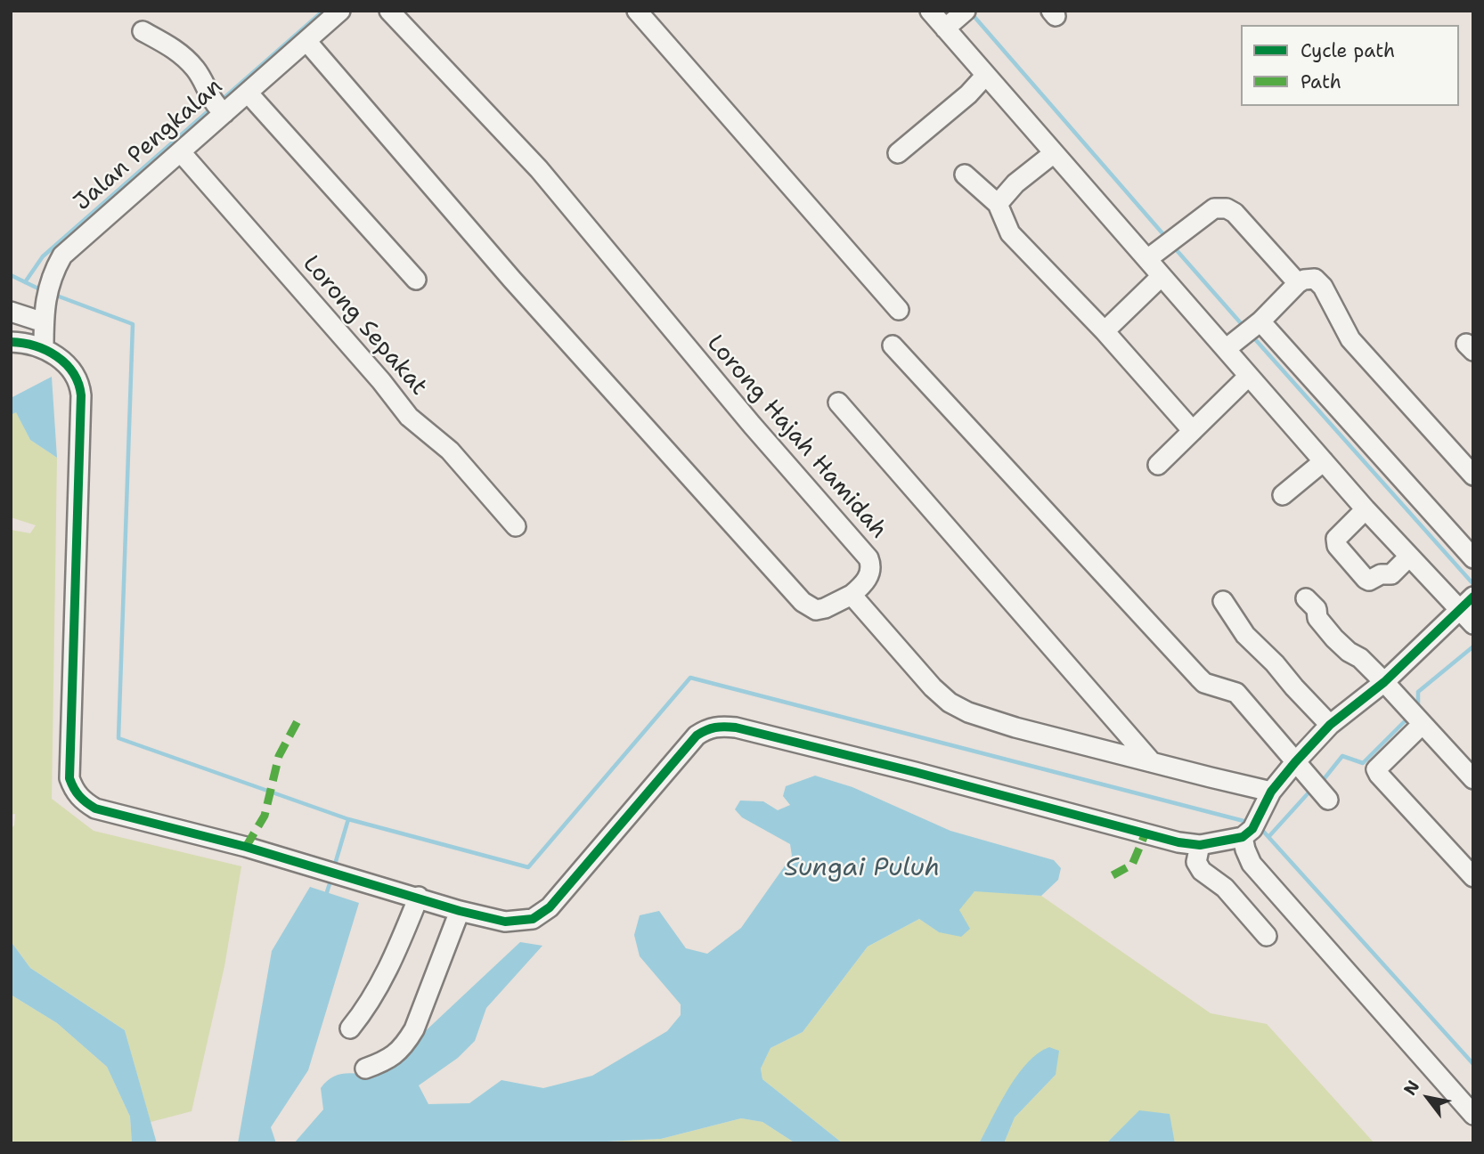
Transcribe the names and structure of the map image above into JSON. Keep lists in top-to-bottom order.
{
  "streets": {
    "street": ["Jalan Pengkalan", "Lorong Sepakat", "Lorong Hajah Hamidah"]
  },
  "crossings": [
    ["Jalan Pengkalan", "Lorong Sepakat"]
  ],
  "water": ["Sungai Puluh"],
  "legend": ["Cycle path", "Path"],
  "north": "top left"
}
